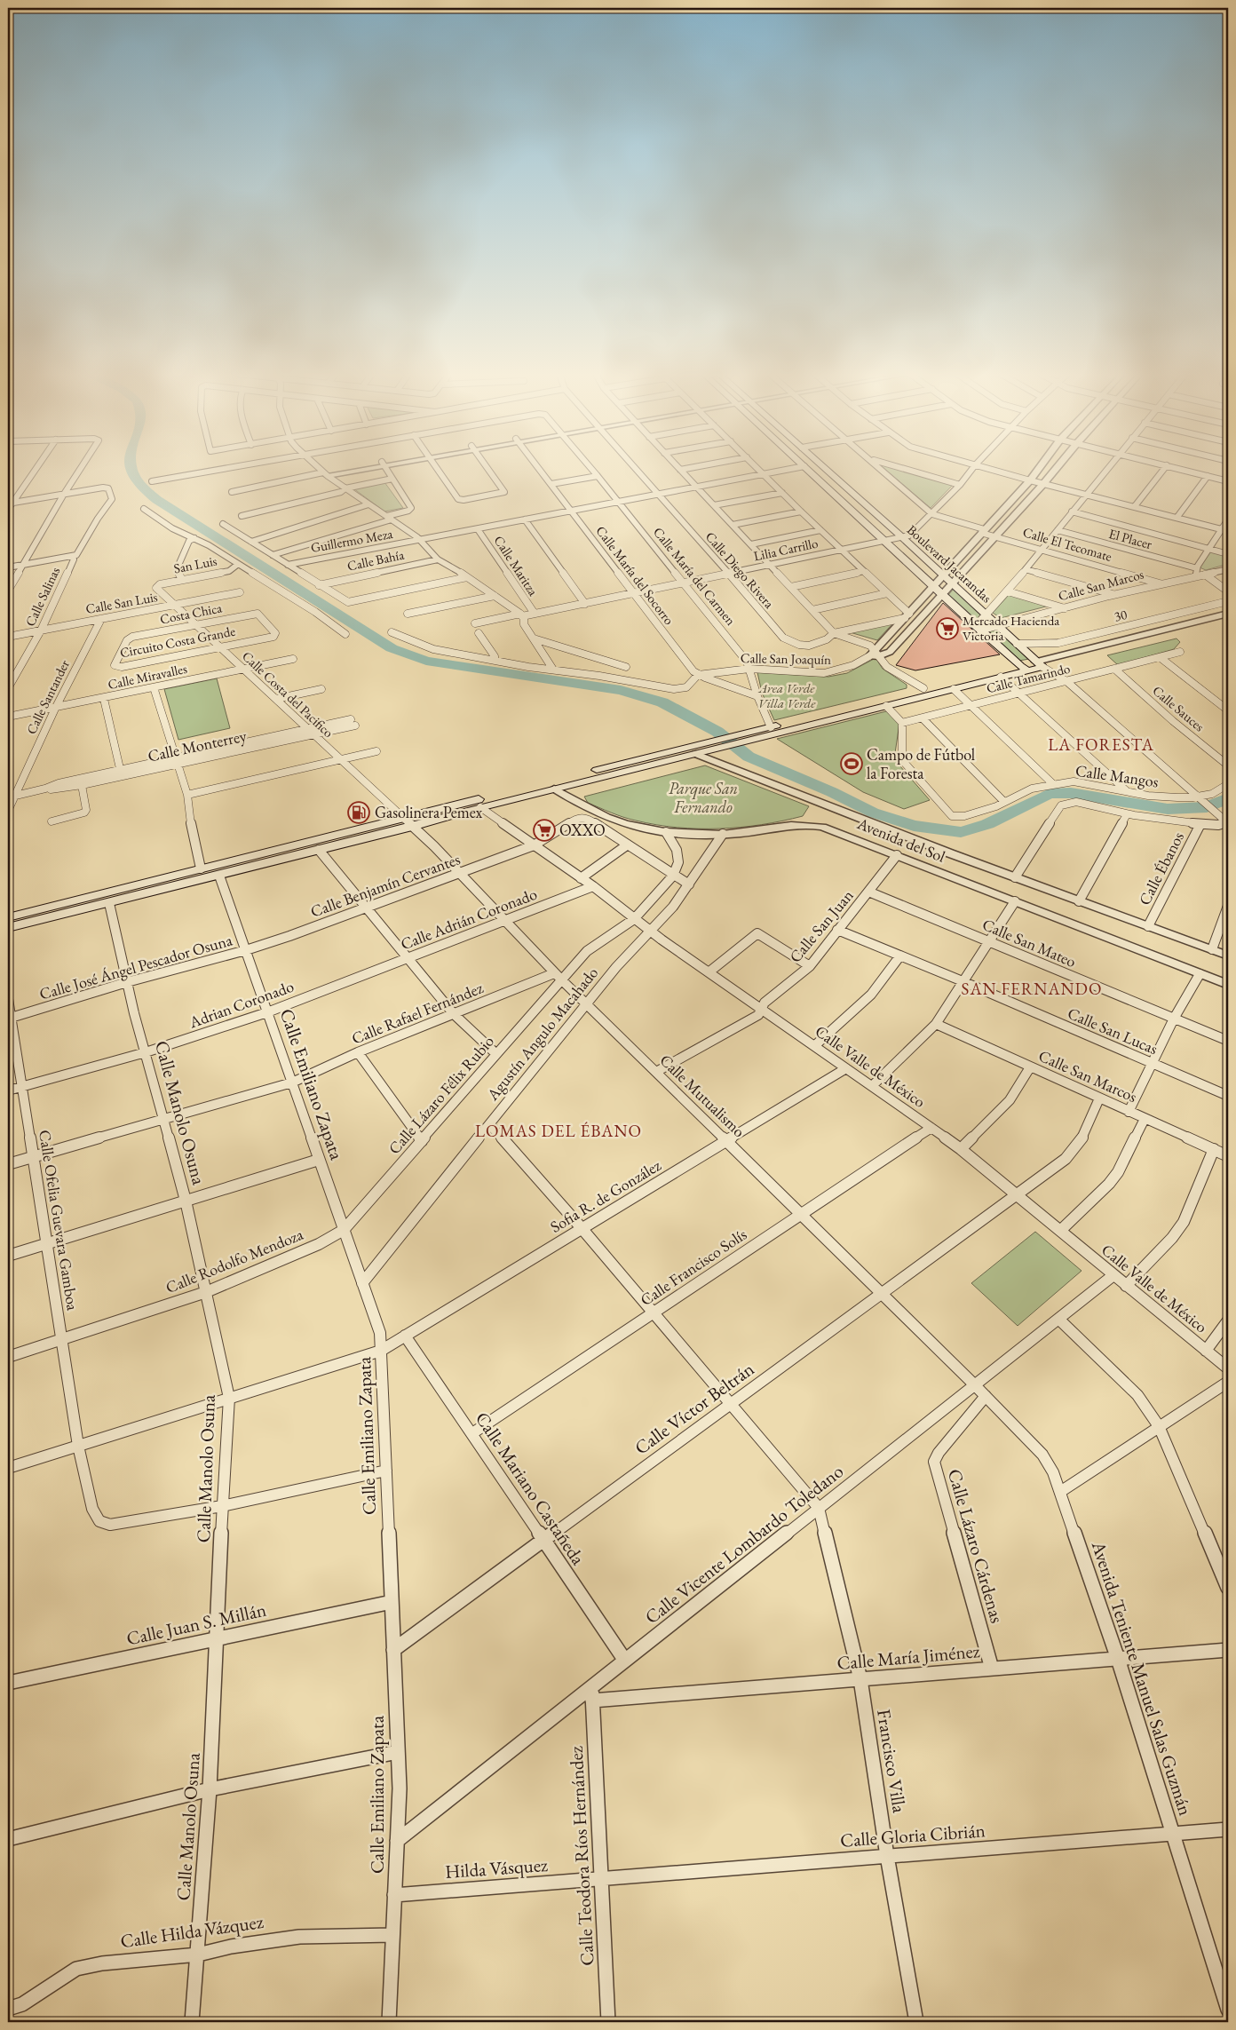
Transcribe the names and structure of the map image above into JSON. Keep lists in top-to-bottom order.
{
  "streets": {
    "main road": ["Boulevard Jacarandas"],
    "street": [
      "El Placer",
      "Guillermo Meza",
      "Calle El Tecomate",
      "Lilia Carrillo",
      "Calle Bahía",
      "San Luis",
      "Calle Maritza",
      "Calle Diego Rivera",
      "Calle María del Socorro",
      "Calle María del Carmen",
      "Calle San Marcos",
      "Calle Salinas",
      "Calle San Luis",
      "Costa Chica",
      "30",
      "Circuito Costa Grande",
      "Calle San Joaquín",
      "Calle Miravalles",
      "Calle Tamarindo",
      "Calle Costa del Pacifico",
      "Calle Santander",
      "Calle Sauces",
      "Calle Monterrey",
      "Calle Mangos",
      "Avenida del Sol",
      "Calle Ébanos",
      "Calle Benjamín Cervantes",
      "Calle Adrián Coronado",
      "Calle San Juan",
      "Calle San Mateo",
      "Calle José Ángel Pescador Osuna",
      "Adrian Coronado",
      "Calle Rafael Fernández",
      "Calle San Lucas",
      "Agustín Angulo Macahado",
      "Calle Valle de México",
      "Calle Emiliano Zapata",
      "Calle Lázaro Félix Rubio",
      "Calle Mutualismo",
      "Calle Manolo Osuna",
      "Sofia R. de González",
      "Calle Ofelia Guevara Gamboa",
      "Calle Rodolfo Mendoza",
      "Calle Francisco Solís",
      "Calle Víctor Beltrán",
      "Calle Mariano Castañeda",
      "Calle Vicente Lombardo Toledano",
      "Calle Lázaro Cárdenas",
      "Calle Juan S. Millán",
      "Calle María Jiménez",
      "Avenida Teniente Manuel Salas Guzmán",
      "Francisco Villa",
      "Calle Gloria Cibrián",
      "Calle Teodora Ríos Hernández",
      "Hilda Vásquez",
      "Calle Hilda Vázquez"
    ]
  },
  "crossings": [
    ["Guillermo Meza", "Calle Maritza"],
    ["Guillermo Meza", "Calle Diego Rivera"],
    ["Guillermo Meza", "Calle María del Socorro"],
    ["Guillermo Meza", "Calle María del Carmen"],
    ["Calle El Tecomate", "Lilia Carrillo"],
    ["Calle El Tecomate", "Calle San Marcos"],
    ["Lilia Carrillo", "Boulevard Jacarandas"],
    ["Lilia Carrillo", "Calle Maritza"],
    ["Lilia Carrillo", "Calle Diego Rivera"],
    ["Lilia Carrillo", "Calle María del Socorro"],
    ["Lilia Carrillo", "Calle María del Carmen"],
    ["Boulevard Jacarandas", "Calle San Marcos"],
    ["Boulevard Jacarandas", "30"],
    ["San Luis", "Calle Costa del Pacifico"],
    ["Calle María del Socorro", "Calle San Joaquín"],
    ["Calle María del Carmen", "Calle San Joaquín"],
    ["Calle San Marcos", "Calle Víctor Beltrán"],
    ["Calle Salinas", "Calle San Luis"],
    ["Calle San Luis", "Calle Costa del Pacifico"],
    ["Calle San Luis", "Calle Santander"],
    ["Costa Chica", "Circuito Costa Grande"],
    ["Costa Chica", "Calle Costa del Pacifico"],
    ["Circuito Costa Grande", "Calle Costa del Pacifico"],
    ["Calle Miravalles", "Calle Costa del Pacifico"],
    ["Calle Miravalles", "Calle Santander"],
    ["Calle Tamarindo", "Calle Sauces"],
    ["Calle Tamarindo", "Calle Mangos"],
    ["Calle Costa del Pacifico", "Calle Monterrey"],
    ["Calle Costa del Pacifico", "Calle Mutualismo"],
    ["Calle Santander", "Calle Monterrey"],
    ["Calle Mangos", "Avenida del Sol"],
    ["Calle Mangos", "Calle Ébanos"],
    ["Avenida del Sol", "Calle Ébanos"],
    ["Avenida del Sol", "Calle San Juan"],
    ["Avenida del Sol", "Agustín Angulo Macahado"],
    ["Calle Benjamín Cervantes", "Calle José Ángel Pescador Osuna"],
    ["Calle Benjamín Cervantes", "Calle Valle de México"],
    ["Calle Benjamín Cervantes", "Calle Emiliano Zapata"],
    ["Calle Benjamín Cervantes", "Calle Mutualismo"],
    ["Calle Adrián Coronado", "Adrian Coronado"],
    ["Calle Adrián Coronado", "Calle Valle de México"],
    ["Calle Adrián Coronado", "Calle Mutualismo"],
    ["Calle San Juan", "Calle San Mateo"],
    ["Calle San Juan", "Calle San Lucas"],
    ["Calle San Juan", "Calle Valle de México"],
    ["Calle San Juan", "Calle Mutualismo"],
    ["Calle José Ángel Pescador Osuna", "Calle Emiliano Zapata"],
    ["Calle José Ángel Pescador Osuna", "Calle Manolo Osuna"],
    ["Calle José Ángel Pescador Osuna", "Calle Ofelia Guevara Gamboa"],
    ["Adrian Coronado", "Calle Emiliano Zapata"],
    ["Adrian Coronado", "Calle Manolo Osuna"],
    ["Adrian Coronado", "Calle Ofelia Guevara Gamboa"],
    ["Calle Rafael Fernández", "Calle Emiliano Zapata"],
    ["Calle Rafael Fernández", "Calle Lázaro Félix Rubio"],
    ["Calle Rafael Fernández", "Calle Mutualismo"],
    ["Calle Rafael Fernández", "Calle Manolo Osuna"],
    ["Calle Rafael Fernández", "Calle Ofelia Guevara Gamboa"],
    ["Agustín Angulo Macahado", "Calle Valle de México"],
    ["Agustín Angulo Macahado", "Calle Emiliano Zapata"],
    ["Agustín Angulo Macahado", "Calle Mutualismo"],
    ["Calle Valle de México", "Calle Lázaro Félix Rubio"],
    ["Calle Valle de México", "Sofia R. de González"],
    ["Calle Valle de México", "Calle Francisco Solís"],
    ["Calle Valle de México", "Calle Víctor Beltrán"],
    ["Calle Valle de México", "Calle Vicente Lombardo Toledano"],
    ["Calle Emiliano Zapata", "Calle Lázaro Félix Rubio"],
    ["Calle Emiliano Zapata", "Sofia R. de González"],
    ["Calle Emiliano Zapata", "Calle Ofelia Guevara Gamboa"],
    ["Calle Emiliano Zapata", "Calle Rodolfo Mendoza"],
    ["Calle Emiliano Zapata", "Calle Víctor Beltrán"],
    ["Calle Emiliano Zapata", "Calle Vicente Lombardo Toledano"],
    ["Calle Emiliano Zapata", "Calle Juan S. Millán"],
    ["Calle Emiliano Zapata", "Hilda Vásquez"],
    ["Calle Emiliano Zapata", "Calle Hilda Vázquez"],
    ["Calle Lázaro Félix Rubio", "Calle Mutualismo"],
    ["Calle Lázaro Félix Rubio", "Calle Rodolfo Mendoza"],
    ["Calle Mutualismo", "Sofia R. de González"],
    ["Calle Mutualismo", "Calle Francisco Solís"],
    ["Calle Mutualismo", "Calle Víctor Beltrán"],
    ["Calle Mutualismo", "Calle Vicente Lombardo Toledano"],
    ["Calle Mutualismo", "Avenida Teniente Manuel Salas Guzmán"],
    ["Calle Manolo Osuna", "Sofia R. de González"],
    ["Calle Manolo Osuna", "Calle Ofelia Guevara Gamboa"],
    ["Calle Manolo Osuna", "Calle Rodolfo Mendoza"],
    ["Calle Manolo Osuna", "Calle Juan S. Millán"],
    ["Calle Manolo Osuna", "Calle Hilda Vázquez"],
    ["Sofia R. de González", "Calle Ofelia Guevara Gamboa"],
    ["Sofia R. de González", "Calle Mariano Castañeda"],
    ["Calle Ofelia Guevara Gamboa", "Calle Rodolfo Mendoza"],
    ["Calle Francisco Solís", "Calle Mariano Castañeda"],
    ["Calle Víctor Beltrán", "Calle Mariano Castañeda"],
    ["Calle Mariano Castañeda", "Calle Vicente Lombardo Toledano"],
    ["Calle Vicente Lombardo Toledano", "Calle María Jiménez"],
    ["Calle Vicente Lombardo Toledano", "Avenida Teniente Manuel Salas Guzmán"],
    ["Calle Vicente Lombardo Toledano", "Francisco Villa"],
    ["Calle Vicente Lombardo Toledano", "Calle Teodora Ríos Hernández"],
    ["Calle Lázaro Cárdenas", "Calle María Jiménez"],
    ["Calle Lázaro Cárdenas", "Avenida Teniente Manuel Salas Guzmán"],
    ["Calle María Jiménez", "Avenida Teniente Manuel Salas Guzmán"],
    ["Calle María Jiménez", "Francisco Villa"],
    ["Calle María Jiménez", "Calle Teodora Ríos Hernández"],
    ["Avenida Teniente Manuel Salas Guzmán", "Calle Gloria Cibrián"],
    ["Francisco Villa", "Calle Gloria Cibrián"],
    ["Calle Gloria Cibrián", "Calle Teodora Ríos Hernández"],
    ["Calle Gloria Cibrián", "Hilda Vásquez"],
    ["Calle Teodora Ríos Hernández", "Hilda Vásquez"]
  ],
  "districts": ["LA FORESTA", "SAN FERNANDO", "LOMAS DEL ÉBANO"],
  "parks": ["Area Verde Villa Verde", "Parque San Fernando"],
  "places": {
    "supermarket": ["Mercado Hacienda Victoria", "OXXO"],
    "sports": ["Campo de Fútbol la Foresta"],
    "fuel station": ["Gasolinera Pemex"]
  }
}
